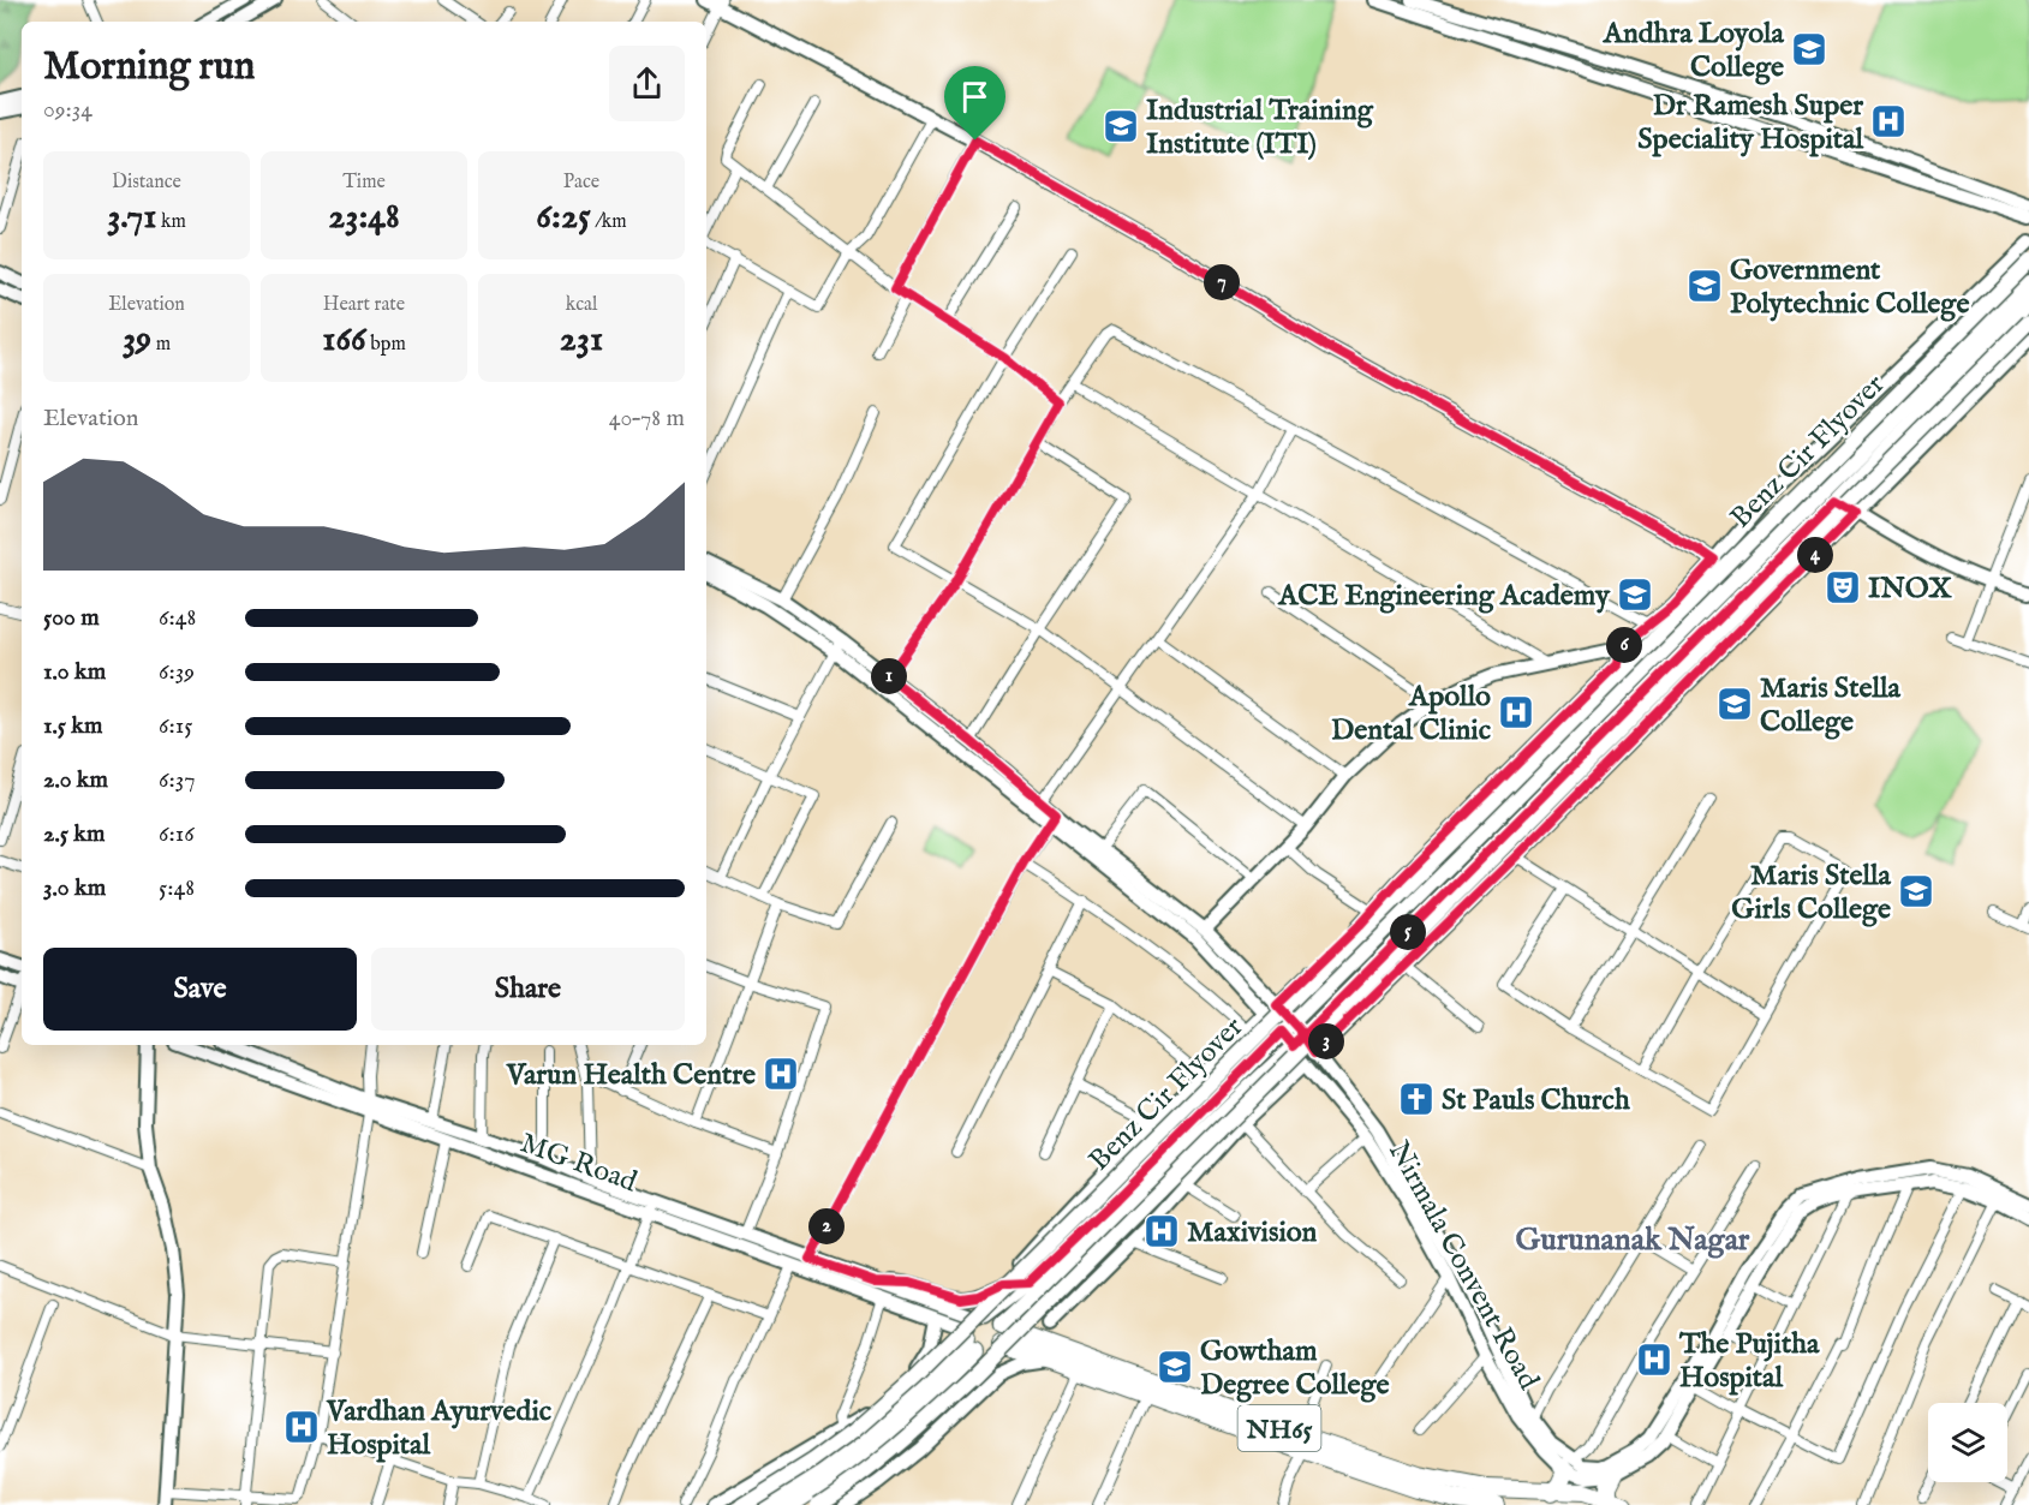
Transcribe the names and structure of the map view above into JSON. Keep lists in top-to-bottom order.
{
  "streets": {
    "highway": ["NH65"],
    "main road": ["Benz Cir Flyover"],
    "street": ["MG Road", "Nirmala Convent Road"]
  },
  "crossings": [
    ["MG Road", "NH65"]
  ],
  "districts": ["Gurunanak Nagar"],
  "places": {
    "school or university": [
      "Andhra Loyola College",
      "Industrial Training Institute (ITI)",
      "Government Polytechnic College",
      "ACE Engineering Academy",
      "Maris Stella College",
      "Maris Stella Girls College",
      "Gowtham Degree College"
    ],
    "hospital": [
      "Dr Ramesh Super Speciality Hospital",
      "Apollo Dental Clinic",
      "Varun Health Centre",
      "Maxivision",
      "The Pujitha Hospital",
      "Vardhan Ayurvedic Hospital"
    ],
    "theatre": ["INOX"],
    "church": ["St Pauls Church"]
  },
  "page": {
    "heading": ["Morning run", "09:34"],
    "stats": [
      ["Distance", "3.71 km"],
      ["Time", "23:48"],
      ["Pace", "6:25 /km"],
      ["Elevation", "39 m"],
      ["Heart rate", "166 bpm"],
      ["kcal", "231"]
    ],
    "pins": [
      "7",
      "4",
      "6",
      "1",
      "5",
      "3",
      "2"
    ],
    "chart": ["Elevation", "40–78 m"],
    "list": [
      {
        "name": "500 m",
        "note": "6:48"
      },
      {
        "name": "1.0 km",
        "note": "6:39"
      },
      {
        "name": "1.5 km",
        "note": "6:15"
      },
      {
        "name": "2.0 km",
        "note": "6:37"
      },
      {
        "name": "2.5 km",
        "note": "6:16"
      },
      {
        "name": "3.0 km",
        "note": "5:48"
      }
    ],
    "buttons": ["Save", "Share"]
  }
}
